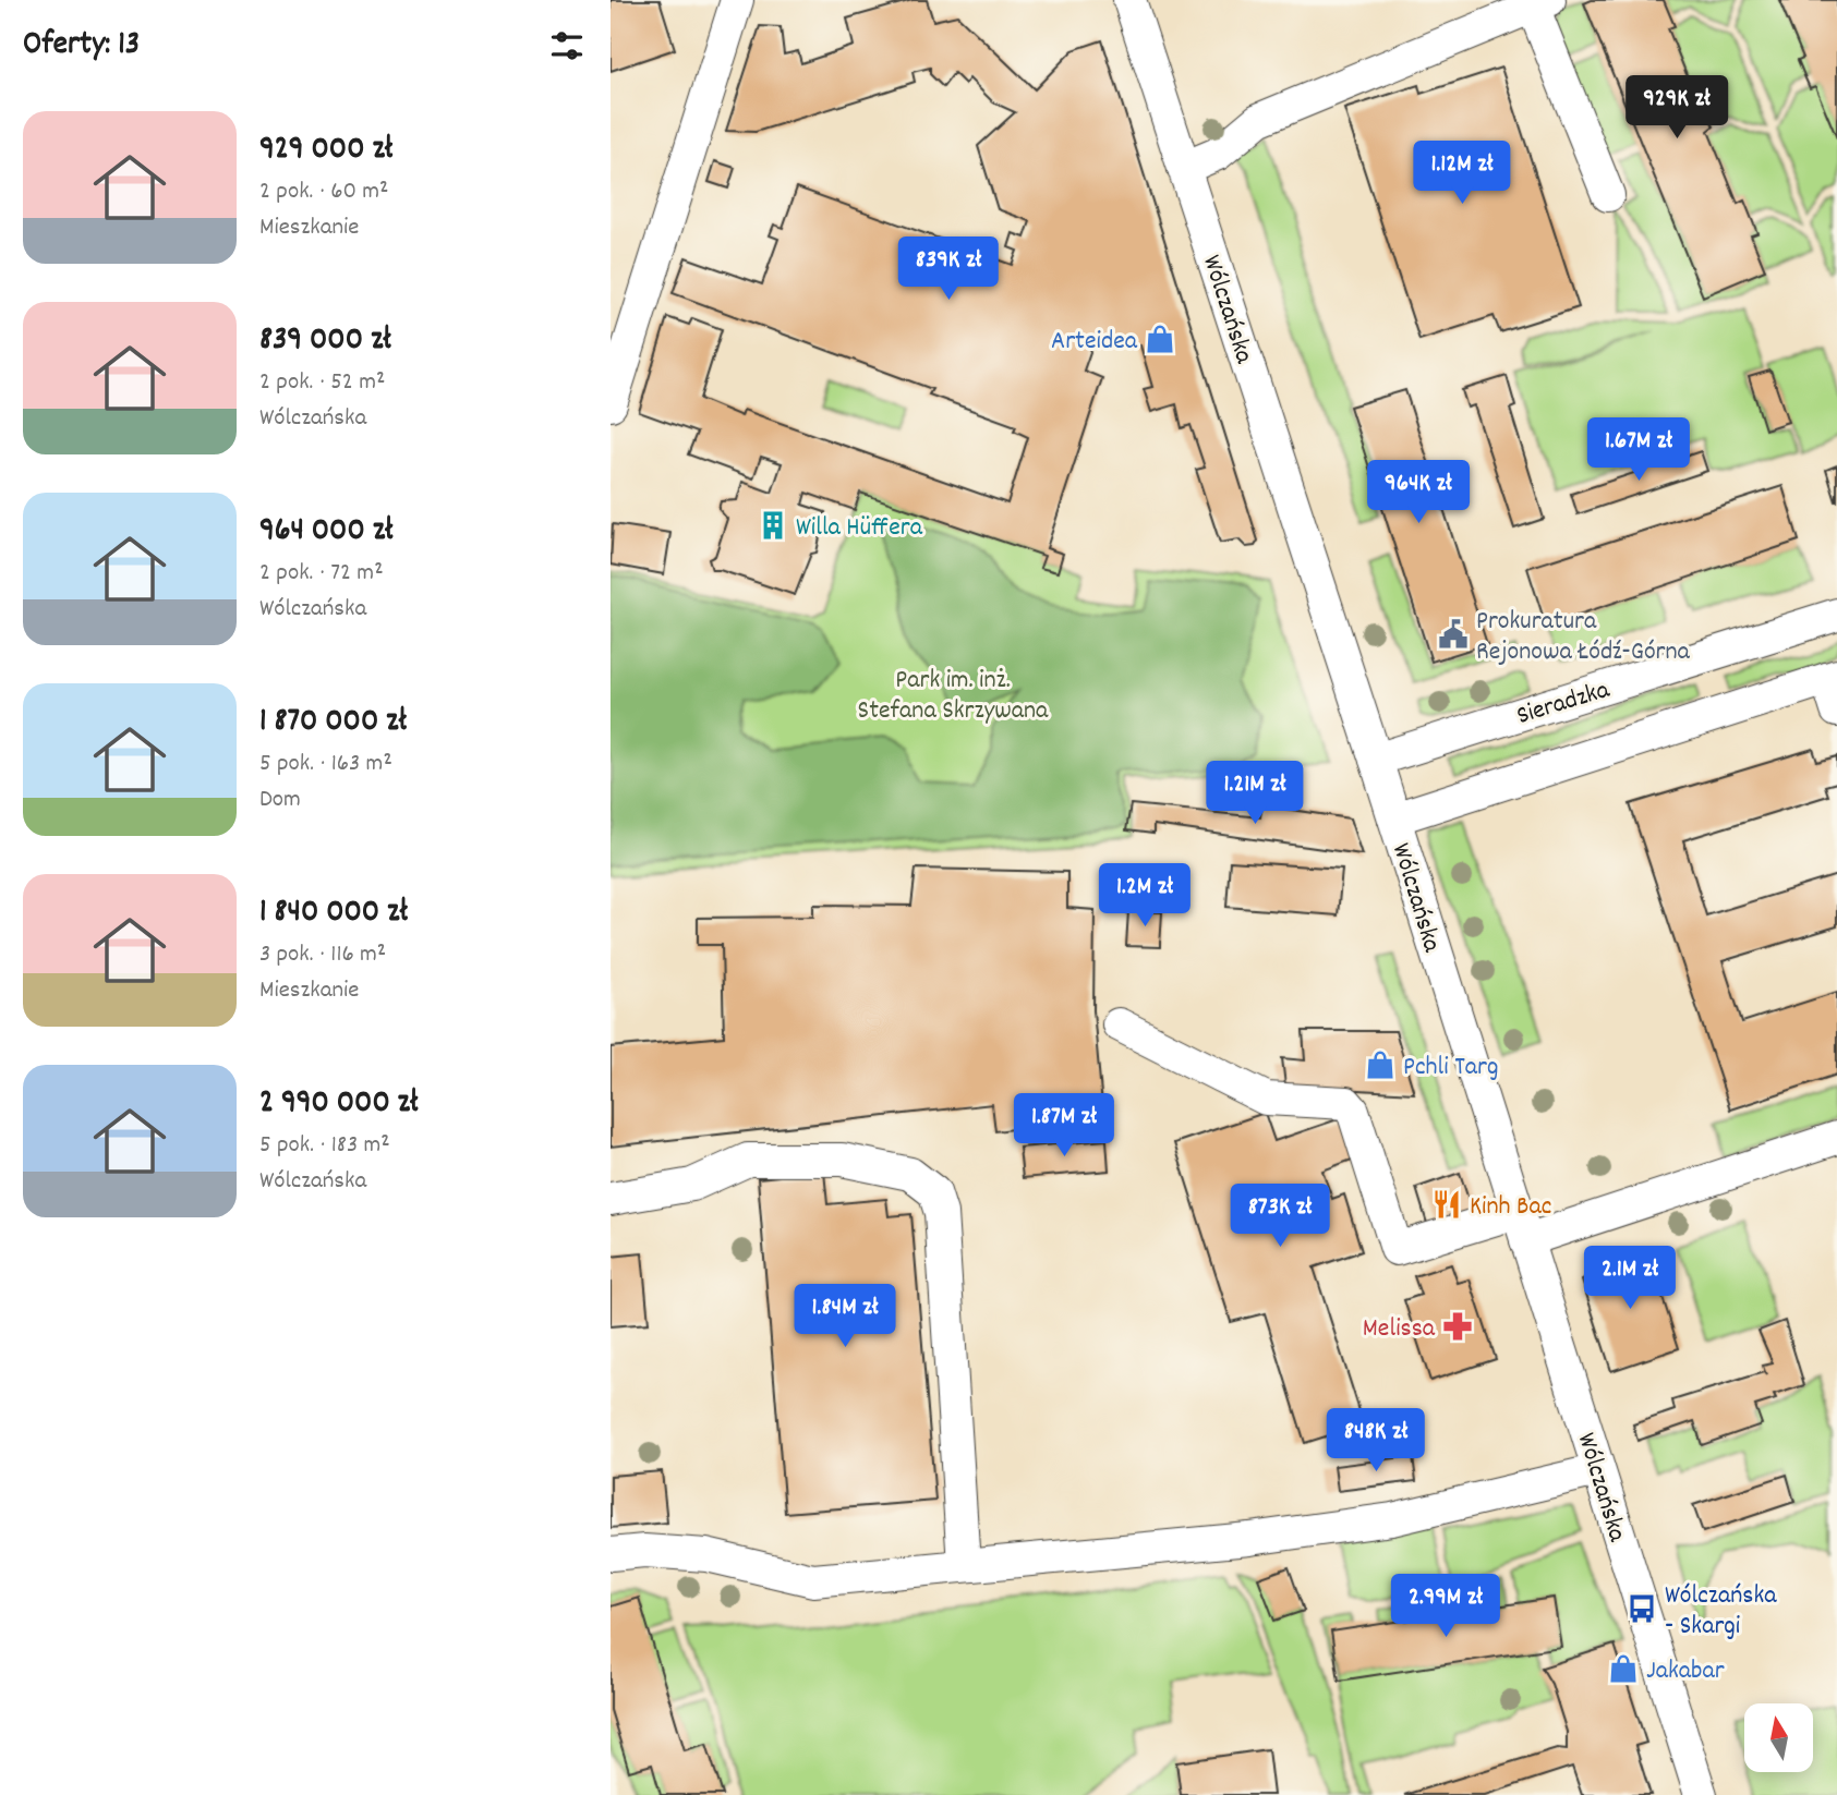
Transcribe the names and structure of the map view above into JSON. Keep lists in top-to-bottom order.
{
  "streets": {
    "street": ["Wólczańska", "Sieradzka"]
  },
  "crossings": [
    ["Wólczańska", "Sieradzka"]
  ],
  "parks": ["Park im. inż. Stefana Skrzywana"],
  "places": {
    "shop": ["Arteidea", "Pchli Targ", "Jakabar"],
    "building": ["Willa Hüffera"],
    "public building": ["Prokuratura Rejonowa Łódź-Górna"],
    "restaurant": ["Kinh Bac"],
    "pharmacy": ["Melissa"],
    "bus stop": ["Wólczańska - Skargi"]
  },
  "north": "top",
  "page": {
    "heading": "Oferty: 13",
    "price": [
      "929K zł",
      "1.12M zł",
      "839K zł",
      "1.67M zł",
      "964K zł",
      "1.21M zł",
      "1.2M zł",
      "1.87M zł",
      "873K zł",
      "2.1M zł",
      "1.84M zł",
      "848K zł",
      "2.99M zł"
    ],
    "list": [
      {
        "name": "929 000 zł",
        "note": "2 pok. · 60 m² · Mieszkanie"
      },
      {
        "name": "839 000 zł",
        "note": "2 pok. · 52 m² · Wólczańska"
      },
      {
        "name": "964 000 zł",
        "note": "2 pok. · 72 m² · Wólczańska"
      },
      {
        "name": "1 870 000 zł",
        "note": "5 pok. · 163 m² · Dom"
      },
      {
        "name": "1 840 000 zł",
        "note": "3 pok. · 116 m² · Mieszkanie"
      },
      {
        "name": "2 990 000 zł",
        "note": "5 pok. · 183 m² · Wólczańska"
      }
    ]
  }
}
